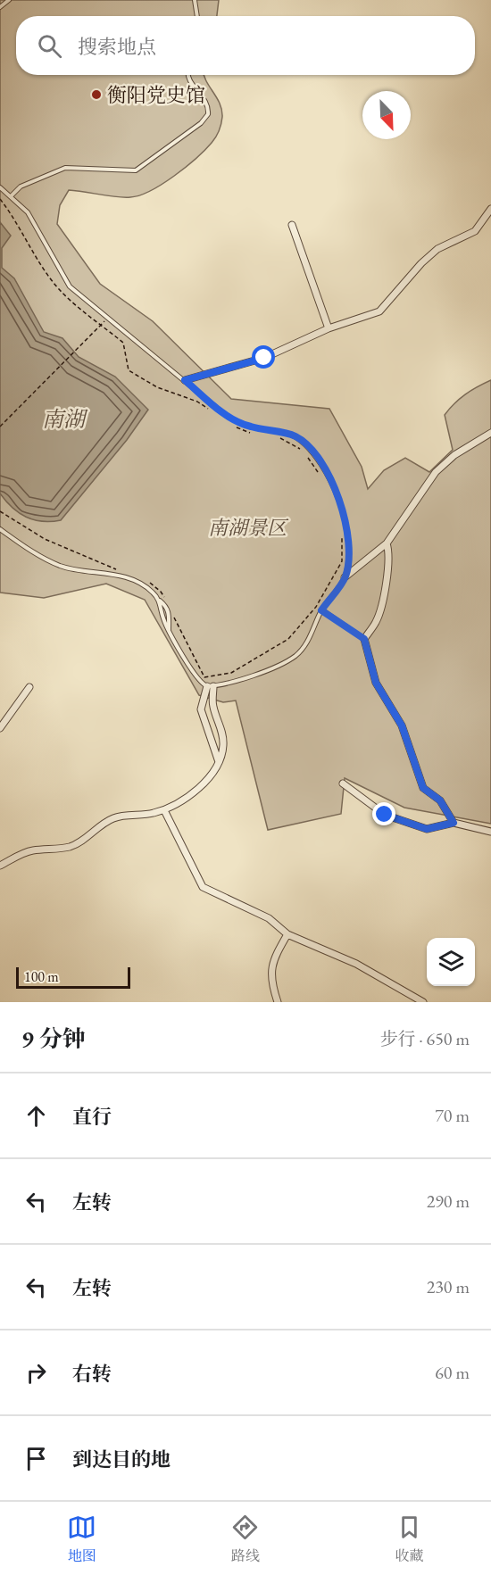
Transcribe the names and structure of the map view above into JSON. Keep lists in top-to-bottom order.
{
  "water": ["南湖"],
  "parks": ["南湖景区"],
  "places": ["衡阳党史馆"],
  "scale_bar": "100 m",
  "north": "bottom right",
  "page": {
    "search": "搜索地点",
    "scale": "100 m",
    "heading": ["9 分钟", "步行 · 650 m"],
    "list": [
      ["直行", "70 m"],
      ["左转", "290 m"],
      ["左转", "230 m"],
      ["右转", "60 m"],
      "到达目的地"
    ],
    "nav": ["地图", "路线", "收藏"]
  }
}
